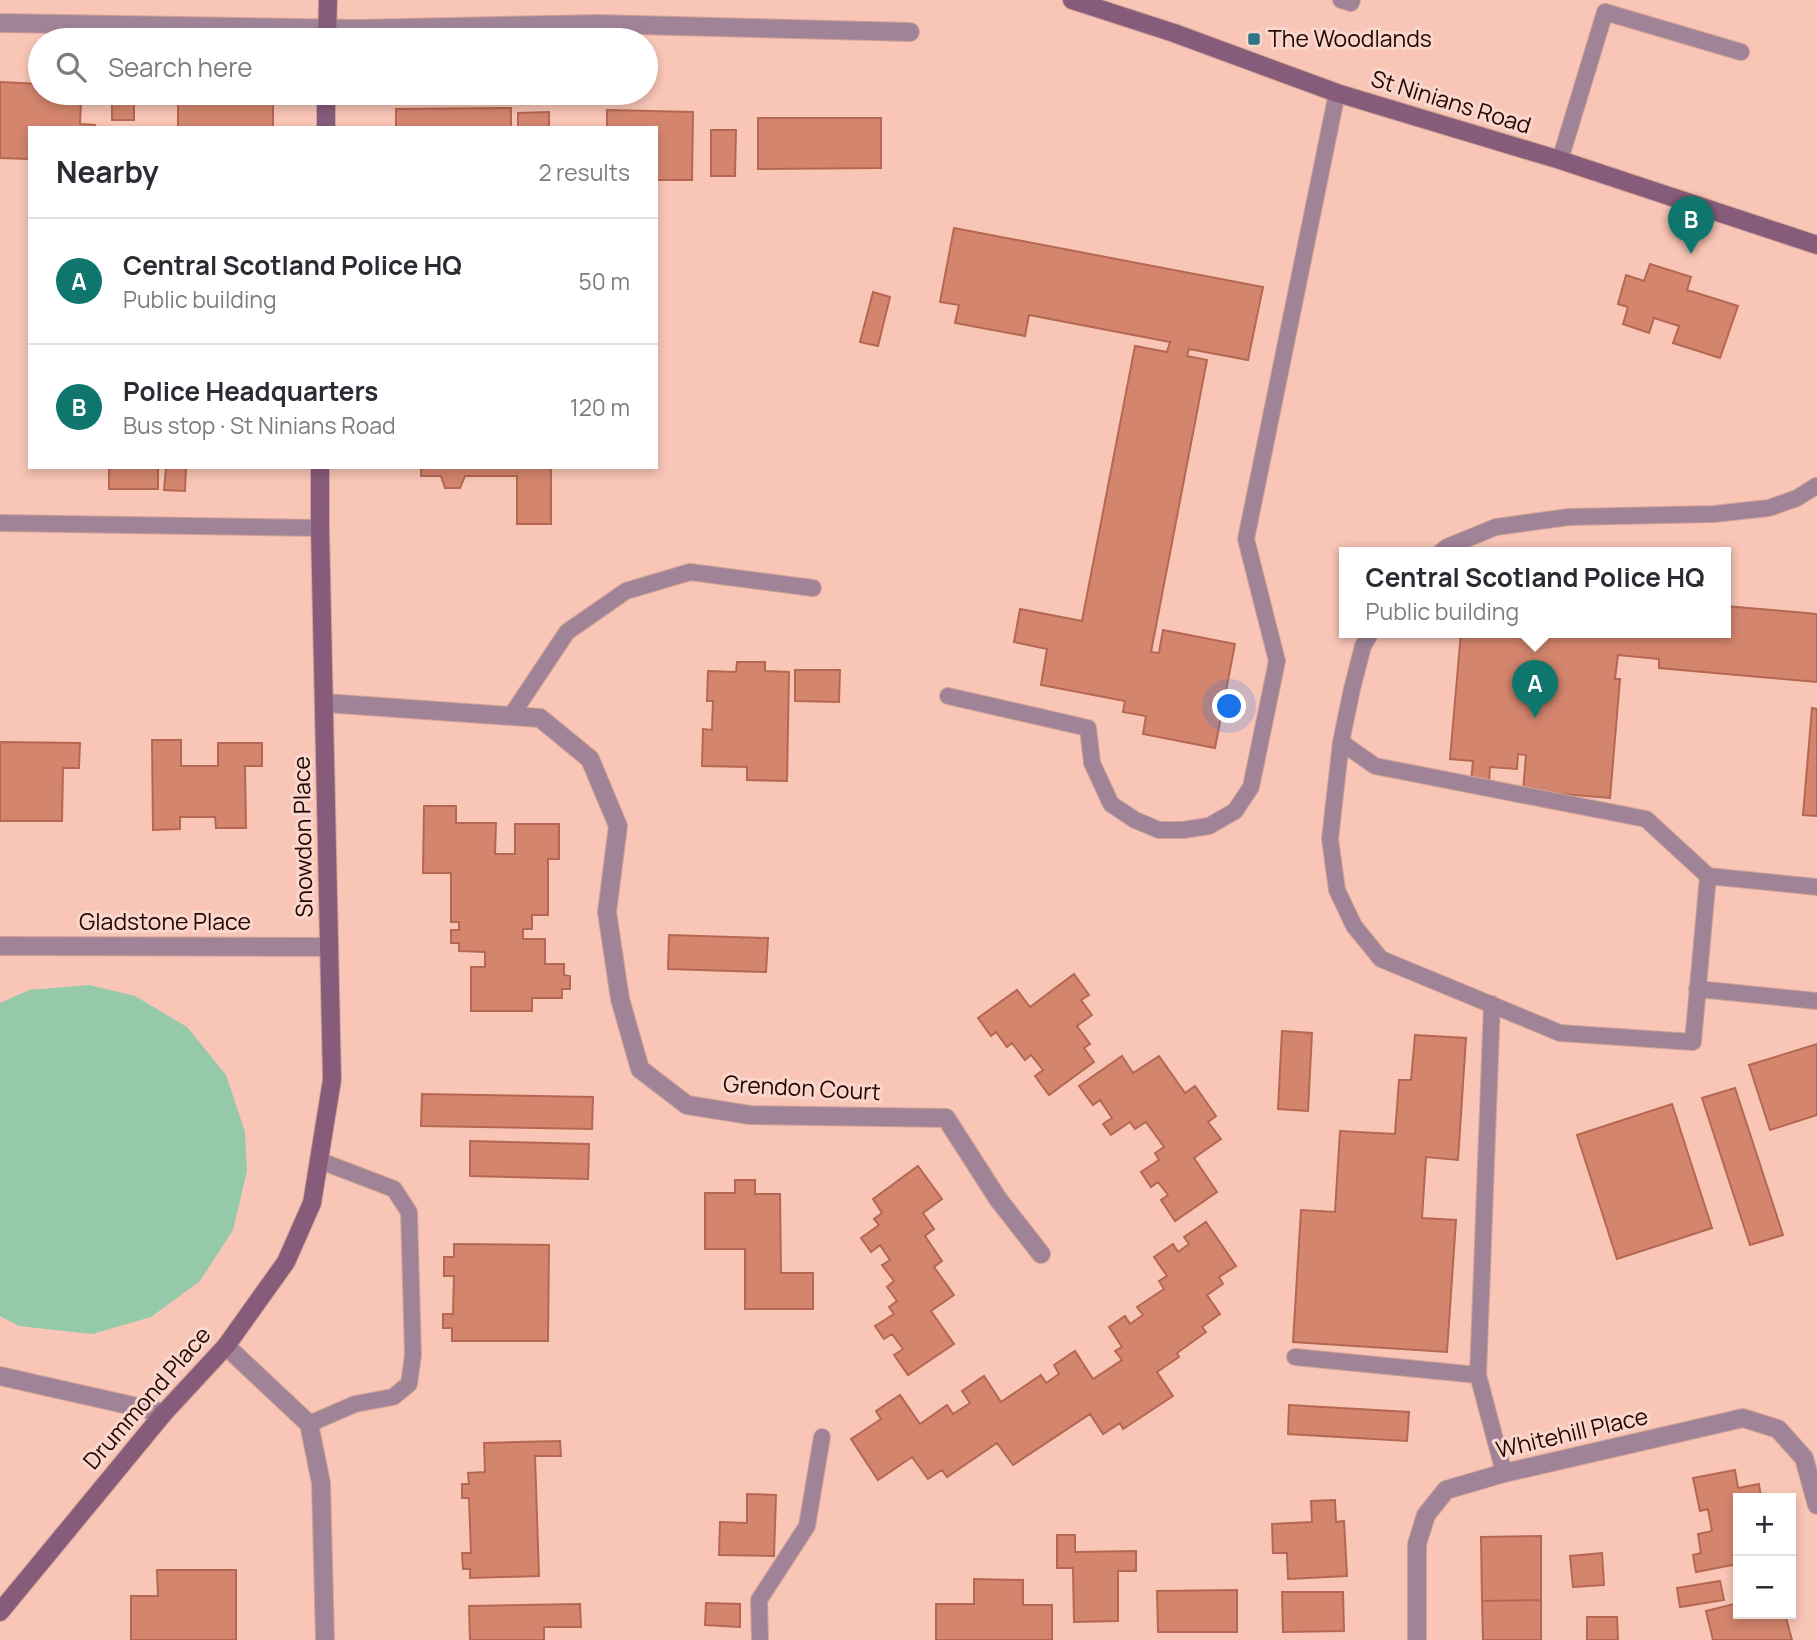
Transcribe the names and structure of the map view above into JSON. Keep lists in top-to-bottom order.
{
  "streets": {
    "main road": ["St Ninians Road", "Snowdon Place", "Drummond Place"],
    "street": ["Gladstone Place", "Grendon Court", "Whitehill Place"]
  },
  "crossings": [
    ["Snowdon Place", "Gladstone Place"],
    ["Snowdon Place", "Grendon Court"],
    ["Snowdon Place", "Drummond Place"]
  ],
  "places": {
    "transit": ["The Woodlands"]
  },
  "page": {
    "search": "Search here",
    "heading": ["Nearby", "2 results"],
    "pins": ["B", "A"],
    "list": [
      {
        "mark": "A",
        "name": "Central Scotland Police HQ",
        "note": "Public building",
        "value": "50 m"
      },
      {
        "mark": "B",
        "name": "Police Headquarters",
        "note": "Bus stop · St Ninians Road",
        "value": "120 m"
      }
    ],
    "popup": ["Central Scotland Police HQ", "Public building"],
    "map_buttons": ["+", "−"]
  }
}
